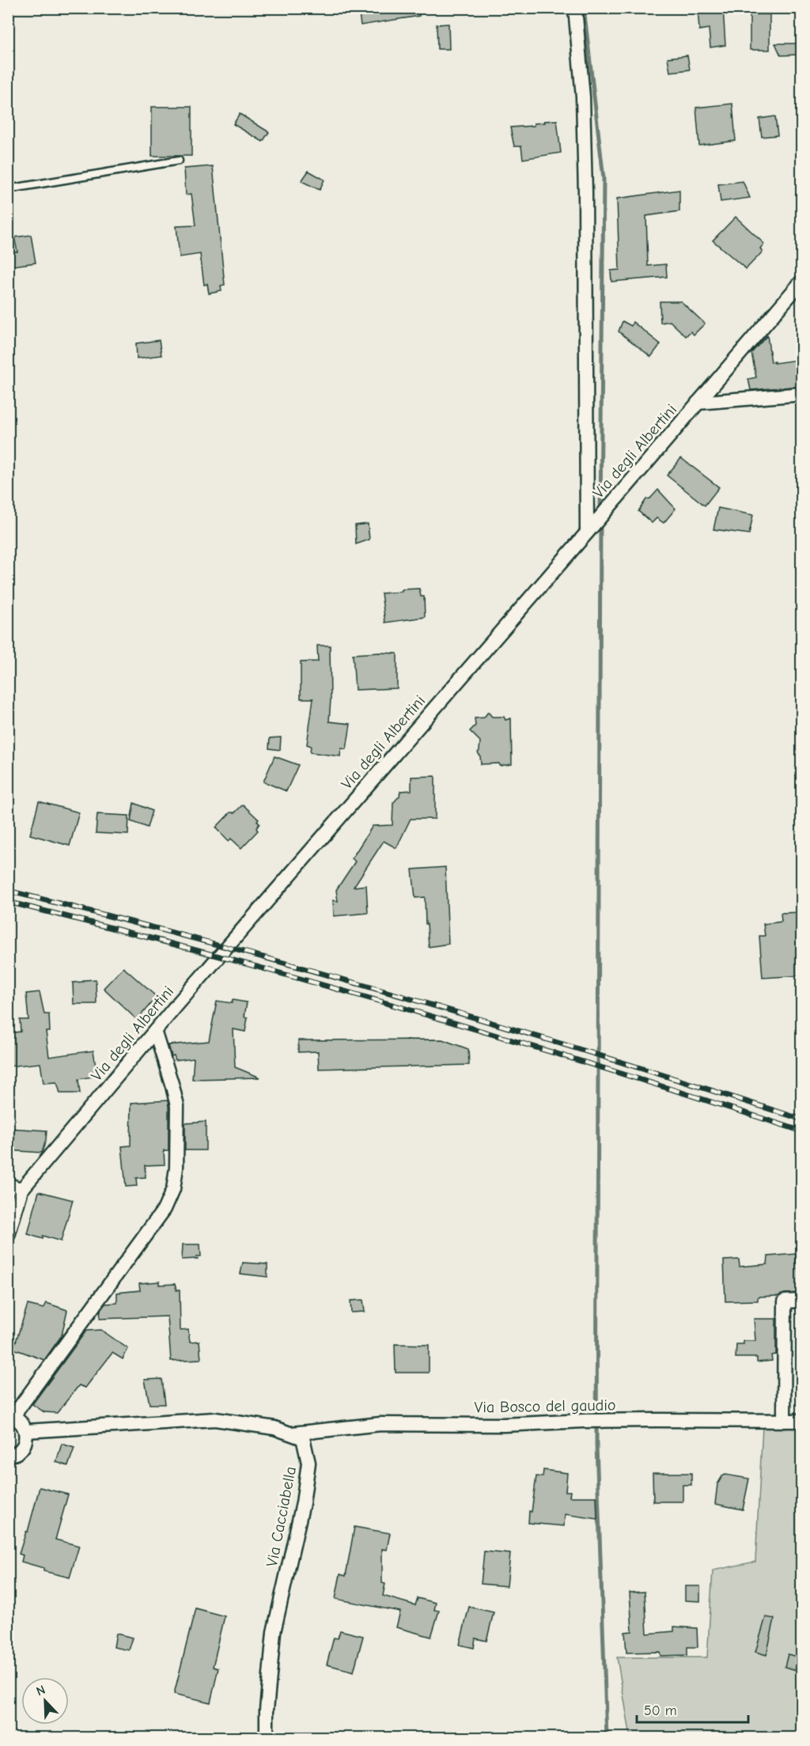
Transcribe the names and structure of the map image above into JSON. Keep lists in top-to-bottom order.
{
  "streets": {
    "street": ["Via degli Albertini", "Via Bosco del gaudio", "Via Cacciabella"]
  },
  "crossings": [
    ["Via Bosco del gaudio", "Via Cacciabella"]
  ],
  "scale_bar": "50 m",
  "north": "top left"
}
